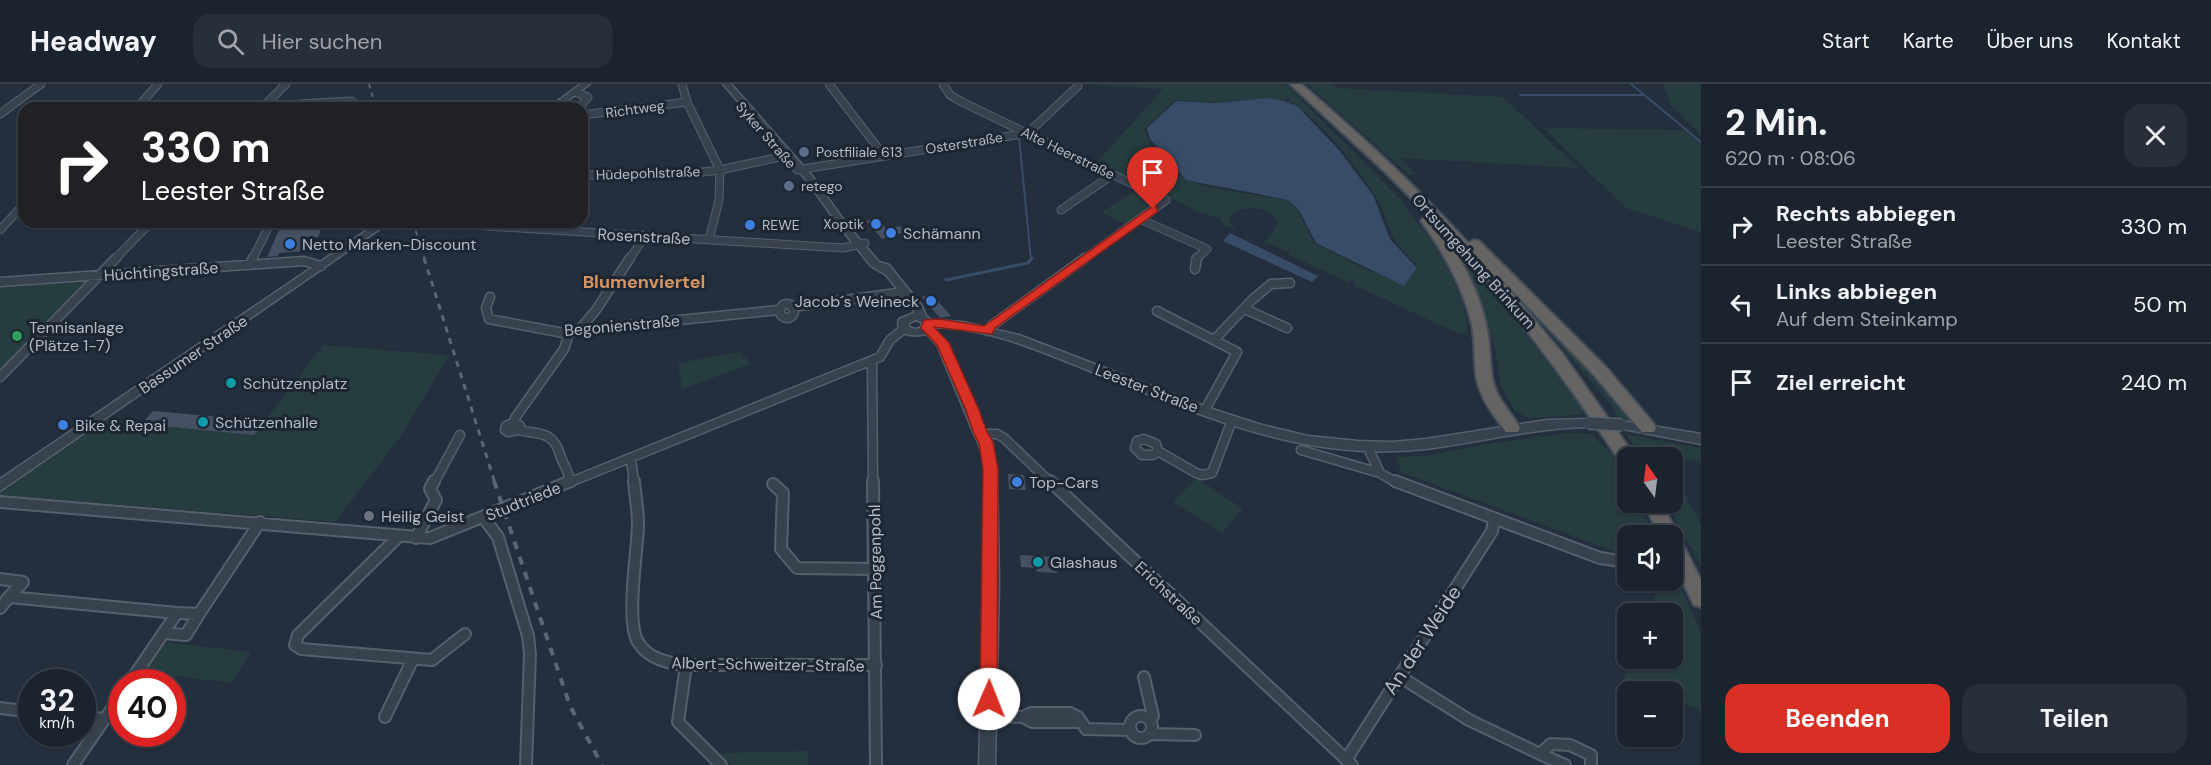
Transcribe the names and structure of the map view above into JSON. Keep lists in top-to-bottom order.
{
  "streets": {
    "highway": ["Ortsumgehung Brinkum"],
    "street": [
      "Richtweg",
      "Syker Straße",
      "Osterstraße",
      "Alte Heerstraße",
      "Hüdepohlstraße",
      "Rosenstraße",
      "Hüchtingstraße",
      "Begonienstraße",
      "Bassumer Straße",
      "Leester Straße",
      "Studtriede",
      "Am Poggenpohl",
      "Erichstraße",
      "An der Weide",
      "Albert-Schweitzer-Straße"
    ]
  },
  "crossings": [
    ["Syker Straße", "Osterstraße"],
    ["Syker Straße", "Hüdepohlstraße"],
    ["Syker Straße", "Rosenstraße"],
    ["Syker Straße", "Begonienstraße"],
    ["Syker Straße", "Leester Straße"],
    ["Osterstraße", "Alte Heerstraße"],
    ["Hüchtingstraße", "Bassumer Straße"],
    ["Studtriede", "Am Poggenpohl"],
    ["Studtriede", "Albert-Schweitzer-Straße"],
    ["Am Poggenpohl", "Albert-Schweitzer-Straße"],
    ["Erichstraße", "An der Weide"]
  ],
  "districts": ["Blumenviertel"],
  "places": [
    "Postfiliale 613",
    "retego",
    "Xoptik",
    "REWE",
    "Schämann",
    "Netto Marken-Discount",
    "Jacob´s Weineck",
    "Tennisanlage (Plätze 1-7)",
    "Schützenplatz",
    "Schützenhalle",
    "Bike & Repai",
    "Top-Cars",
    "Heilig Geist",
    "Glashaus"
  ],
  "north": "top",
  "page": {
    "header": "Headway",
    "search": "Hier suchen",
    "nav": [
      "Start",
      "Karte",
      "Über uns",
      "Kontakt"
    ],
    "heading": ["2 Min.", "620 m · 08:06"],
    "turn": ["330 m", "Leester Straße"],
    "list": [
      {
        "name": "Rechts abbiegen",
        "note": "Leester Straße",
        "value": "330 m"
      },
      {
        "name": "Links abbiegen",
        "note": "Auf dem Steinkamp",
        "value": "50 m"
      },
      {
        "name": "Ziel erreicht",
        "value": "240 m"
      }
    ],
    "map_buttons": ["+", "−"],
    "speed": "32 km/h",
    "limit": "40",
    "buttons": ["Beenden", "Teilen"]
  }
}
